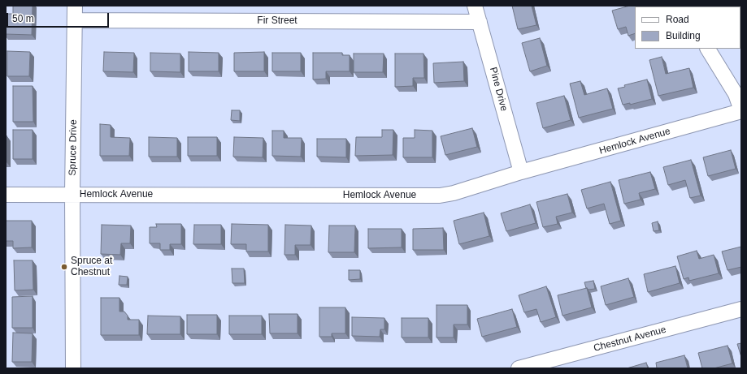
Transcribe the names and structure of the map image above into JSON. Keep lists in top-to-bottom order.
{
  "streets": {
    "street": [
      "Fir Street",
      "Pine Drive",
      "Hemlock Avenue",
      "Spruce Drive",
      "Chestnut Avenue"
    ]
  },
  "crossings": [
    ["Fir Street", "Pine Drive"],
    ["Fir Street", "Spruce Drive"],
    ["Pine Drive", "Hemlock Avenue"],
    ["Hemlock Avenue", "Spruce Drive"]
  ],
  "places": ["Spruce at Chestnut"],
  "legend": ["Road", "Building"],
  "scale_bar": "50 m"
}
